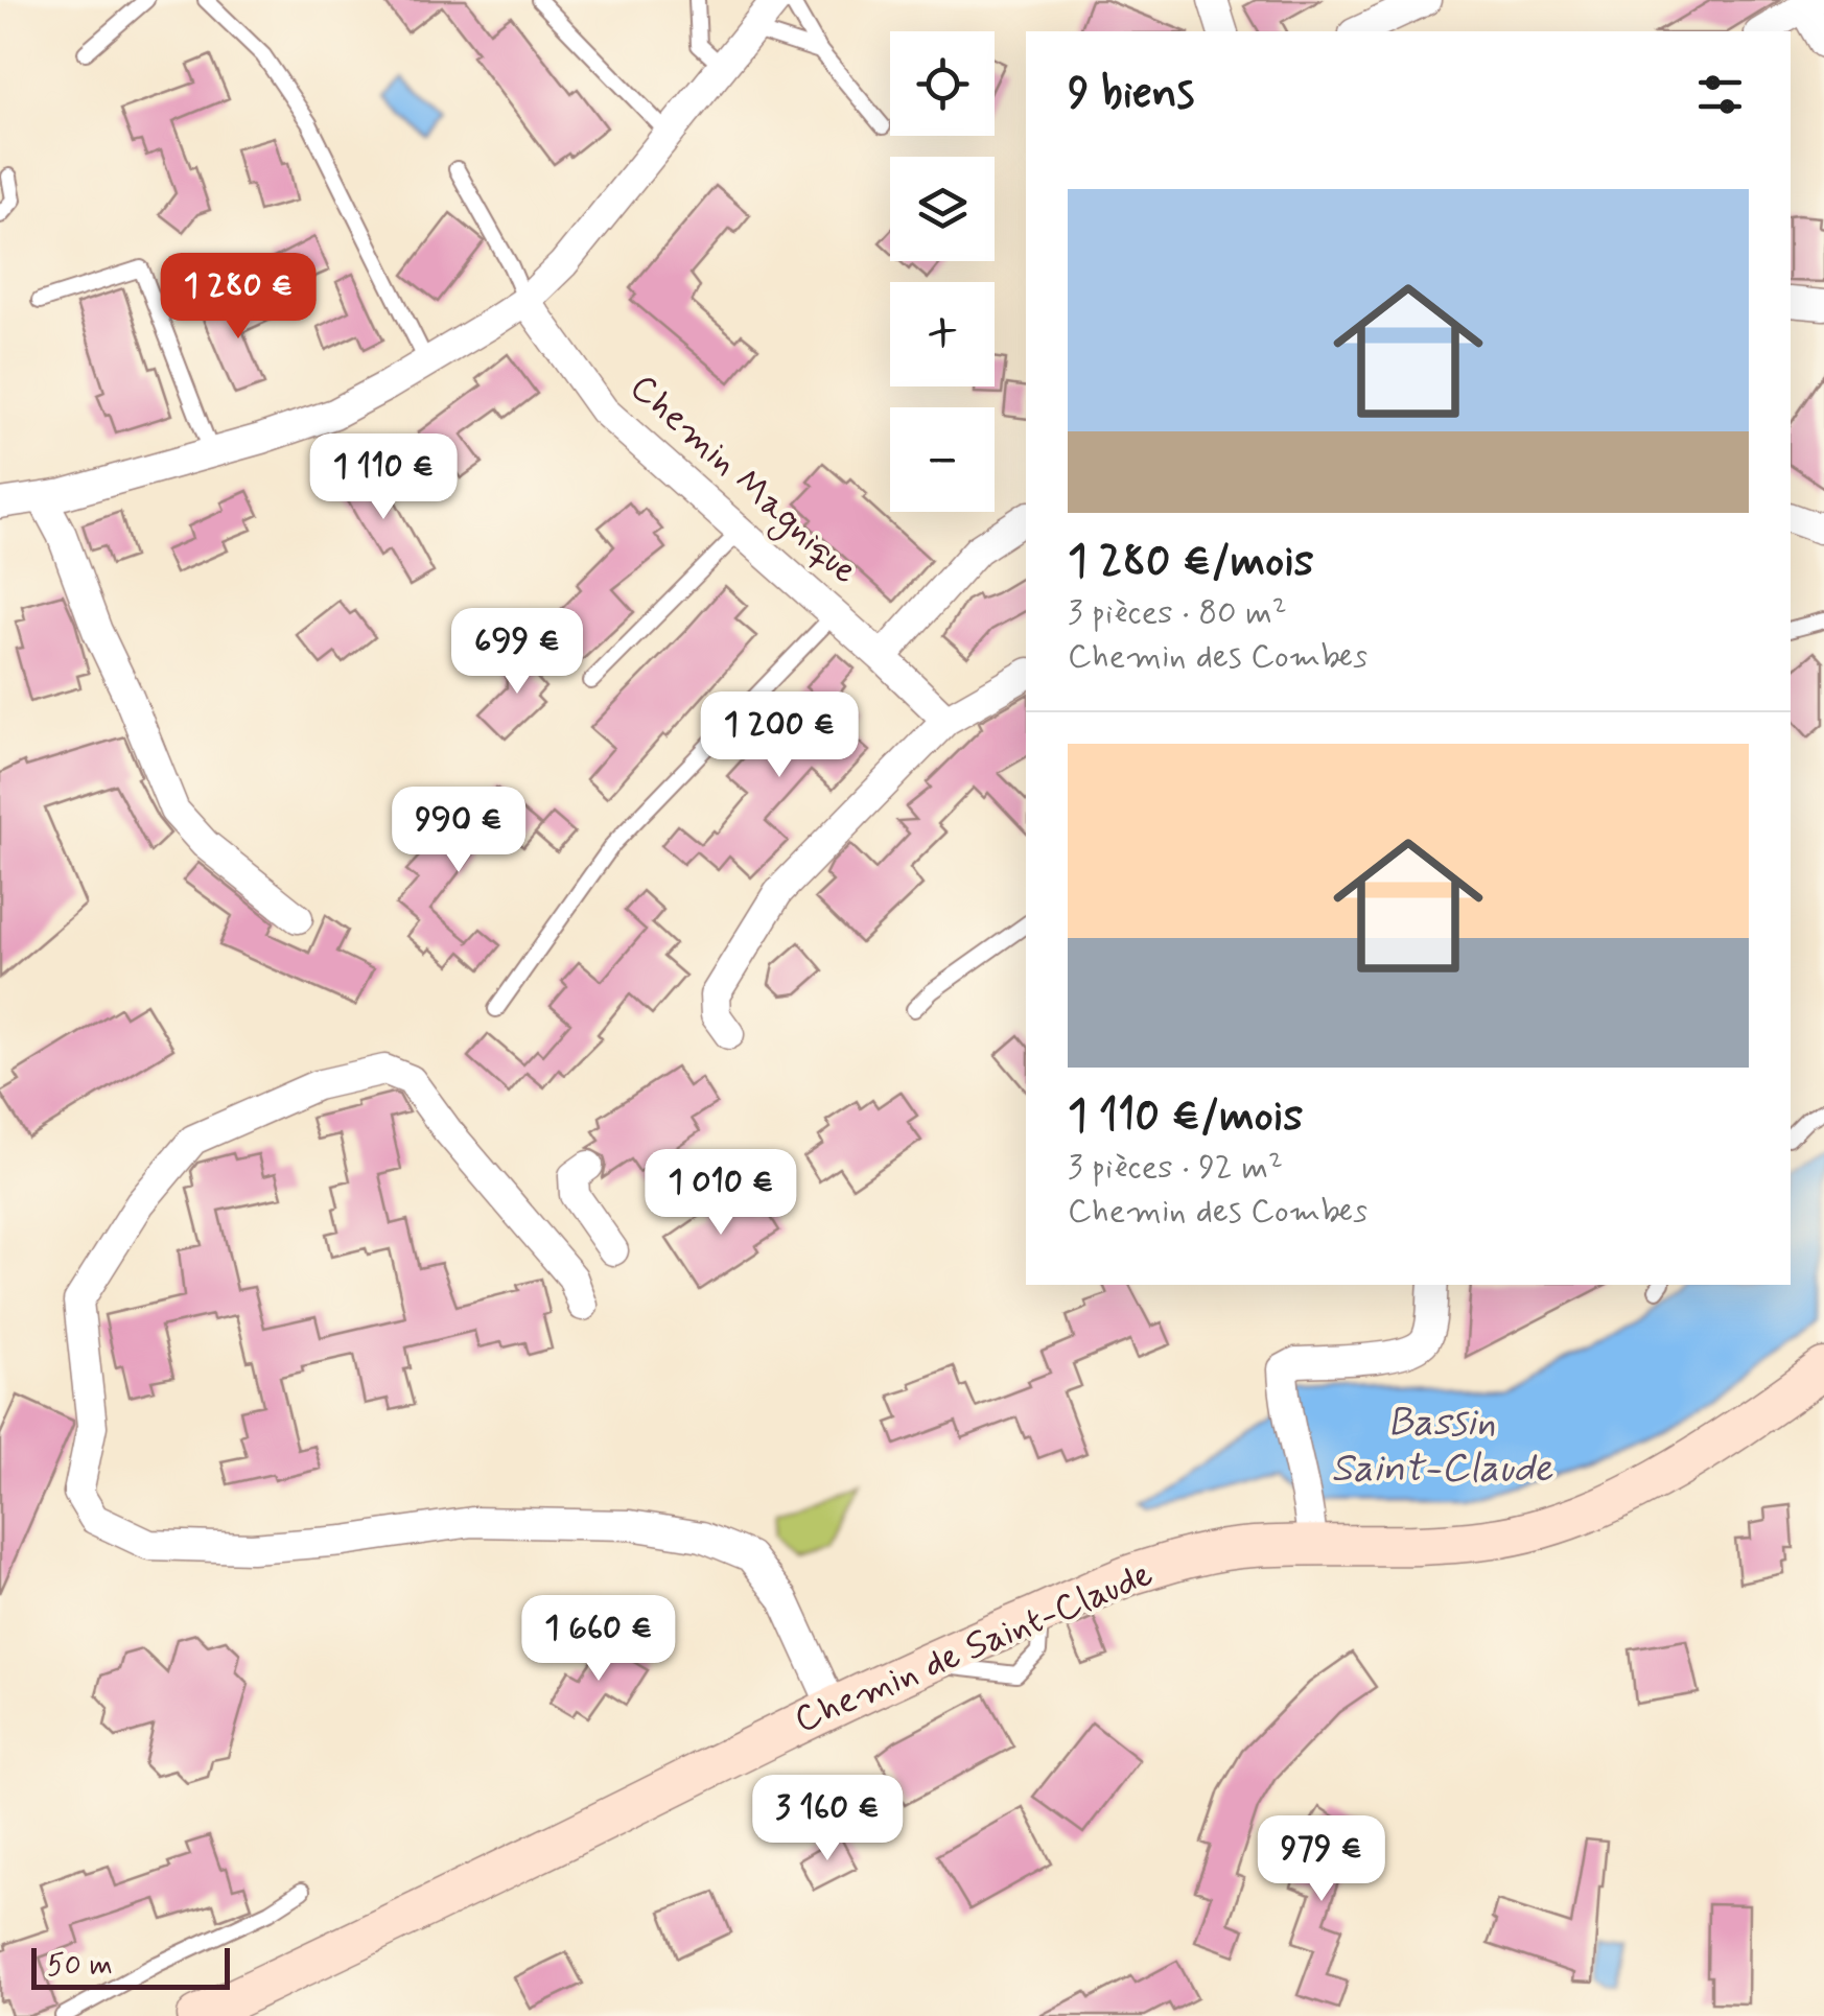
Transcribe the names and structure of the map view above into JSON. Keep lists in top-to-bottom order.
{
  "streets": {
    "street": ["Chemin Magnique", "Chemin de Saint-Claude"]
  },
  "water": ["Bassin Saint-Claude"],
  "scale_bar": "50 m",
  "page": {
    "map_buttons": ["+", "−"],
    "heading": "9 biens",
    "list": [
      {
        "name": "1 280 €/mois",
        "note": "3 pièces · 80 m² · Chemin des Combes"
      },
      {
        "name": "1 110 €/mois",
        "note": "3 pièces · 92 m² · Chemin des Combes"
      }
    ],
    "price": [
      "1 280 €",
      "1 110 €",
      "699 €",
      "1 200 €",
      "990 €",
      "1 010 €",
      "1 660 €",
      "3 160 €",
      "979 €"
    ],
    "scale": "50 m"
  }
}
